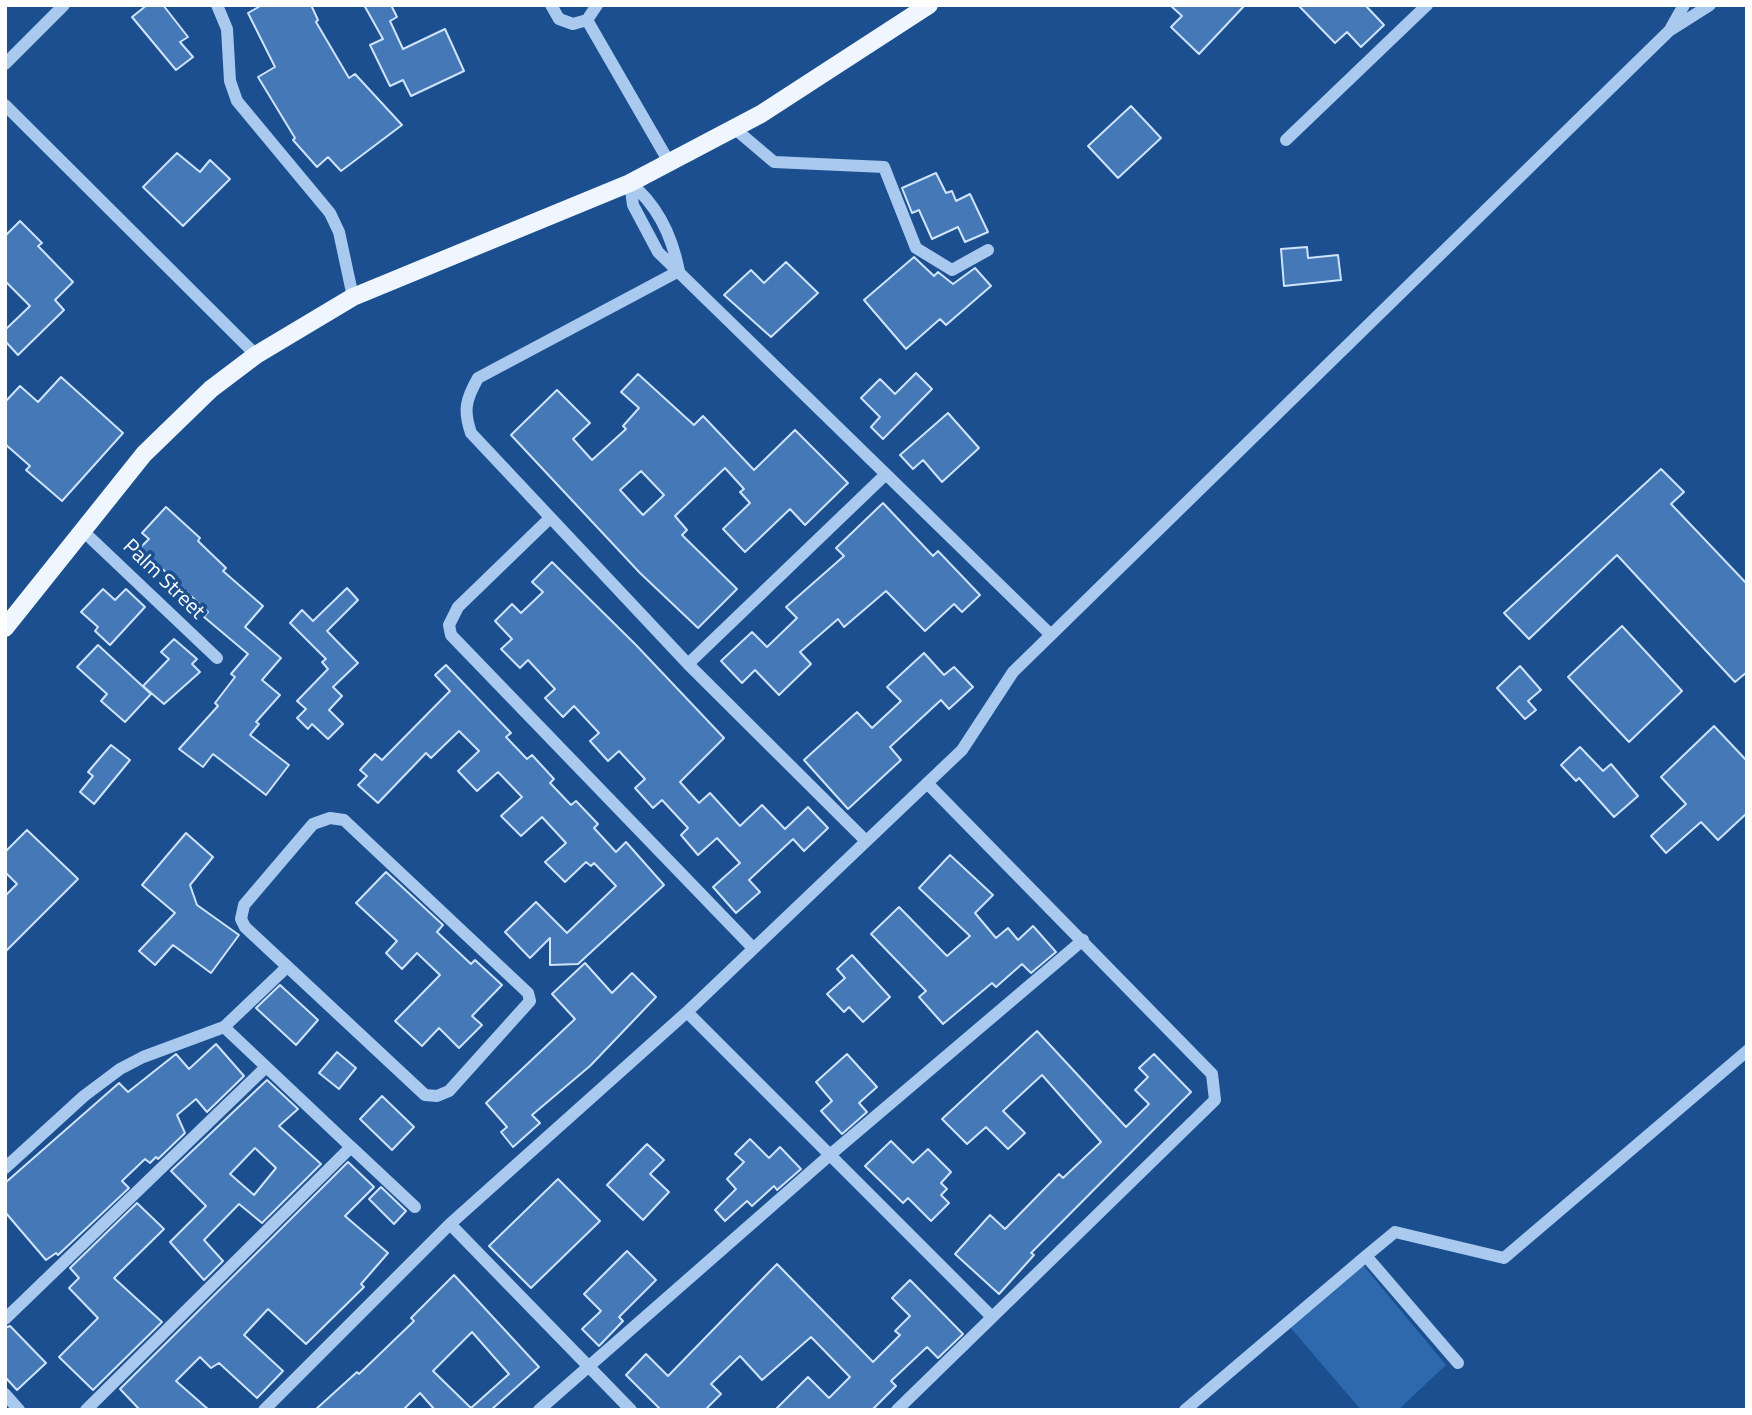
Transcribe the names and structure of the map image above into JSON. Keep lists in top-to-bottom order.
{
  "streets": {
    "street": ["Palm Street"]
  }
}
